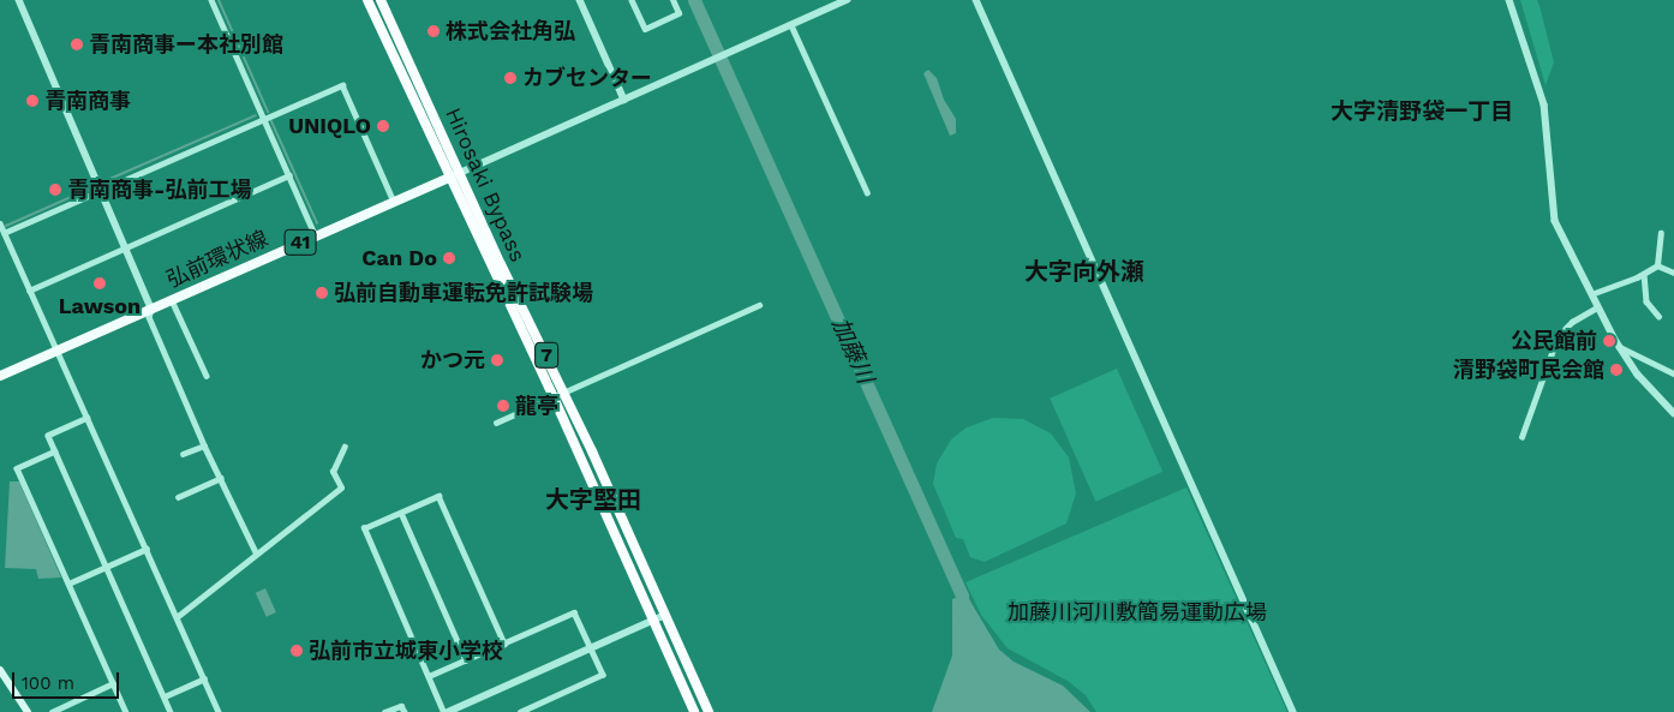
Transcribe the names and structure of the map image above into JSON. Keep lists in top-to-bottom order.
{
  "streets": {
    "highway": ["Hirosaki Bypass", "7"],
    "main road": ["41", "弘前環状線"]
  },
  "crossings": [
    ["Hirosaki Bypass", "弘前環状線"]
  ],
  "districts": ["大字清野袋一丁目", "大字向外瀬", "大字堅田"],
  "water": ["加藤川"],
  "parks": ["加藤川河川敷簡易運動広場"],
  "places": [
    "株式会社角弘",
    "青南商事ー本社別館",
    "カブセンター",
    "青南商事",
    "UNIQLO",
    "青南商事-弘前工場",
    "Can Do",
    "Lawson",
    "弘前自動車運転免許試験場",
    "公民館前",
    "かつ元",
    "清野袋町民会館",
    "龍亭",
    "弘前市立城東小学校"
  ],
  "scale_bar": "100 m"
}
